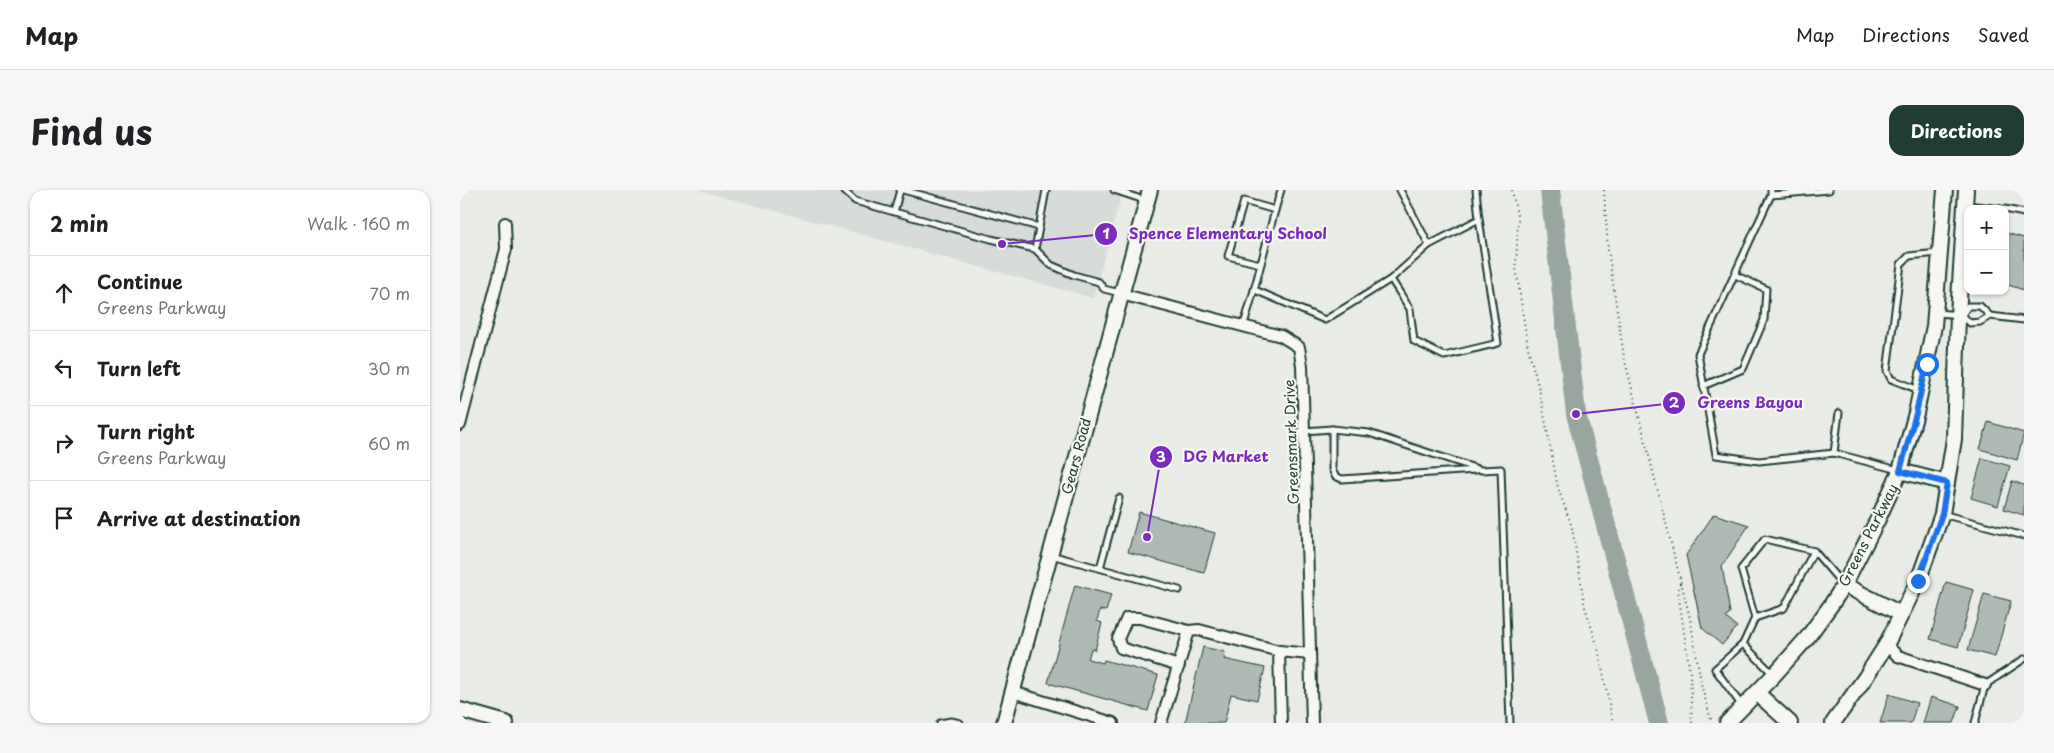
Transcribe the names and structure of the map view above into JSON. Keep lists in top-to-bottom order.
{
  "streets": {
    "street": ["Greensmark Drive", "Gears Road", "Greens Parkway"]
  },
  "crossings": [
    ["Greensmark Drive", "Gears Road"]
  ],
  "places": ["Spence Elementary School", "Greens Bayou", "DG Market"],
  "page": {
    "header": "Map",
    "nav": ["Map", "Directions", "Saved"],
    "title": "Find us",
    "buttons": "Directions",
    "heading": ["2 min", "Walk · 160 m"],
    "map_buttons": ["+", "−"],
    "list": [
      ["Continue", "Greens Parkway", "70 m"],
      ["Turn left", "30 m"],
      ["Turn right", "Greens Parkway", "60 m"],
      "Arrive at destination"
    ]
  }
}
